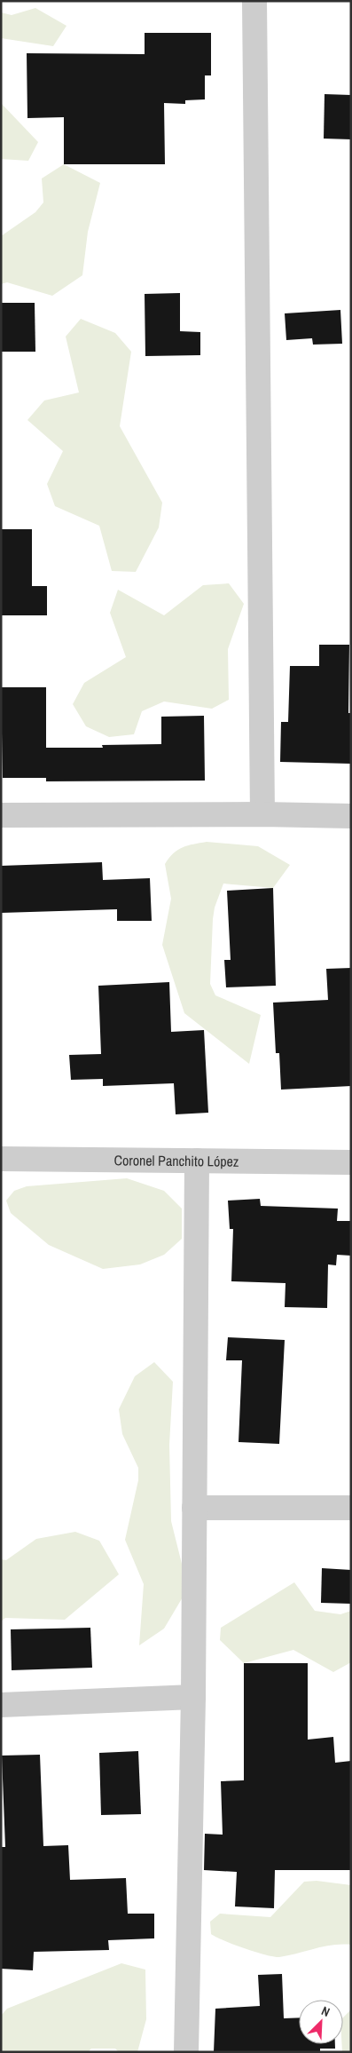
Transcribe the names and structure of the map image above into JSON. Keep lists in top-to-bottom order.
{
  "streets": {
    "street": ["Coronel Panchito López"]
  },
  "north": "top right"
}
